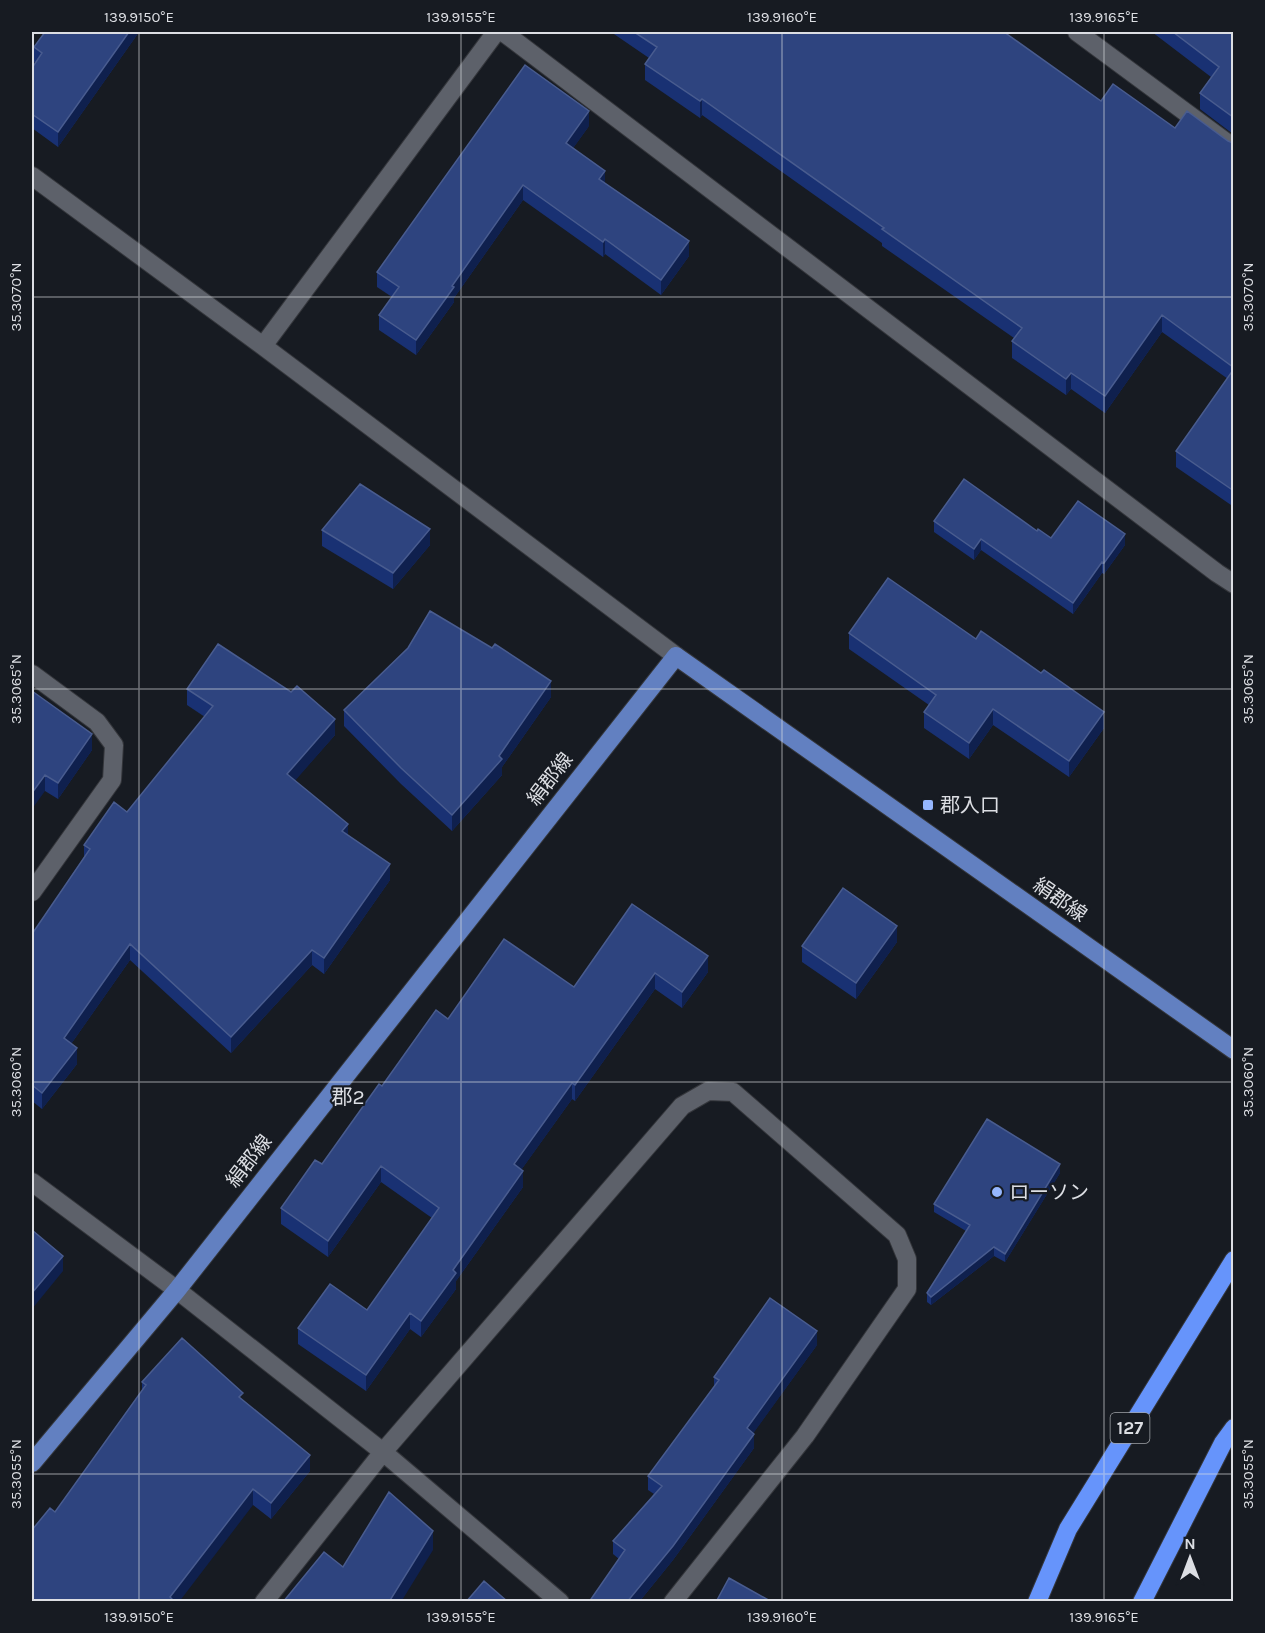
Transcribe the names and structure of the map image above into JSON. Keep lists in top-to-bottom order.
{
  "streets": {
    "highway": ["127"],
    "main road": ["絹郡線"]
  },
  "districts": ["郡2"],
  "places": {
    "transit": ["郡入口"],
    "other": ["ローソン"]
  },
  "north": "top",
  "coordinates": [
    "139.9150°E",
    "139.9155°E",
    "139.9160°E",
    "139.9165°E",
    "35.3070°N",
    "35.3065°N",
    "35.3060°N",
    "35.3055°N"
  ]
}
